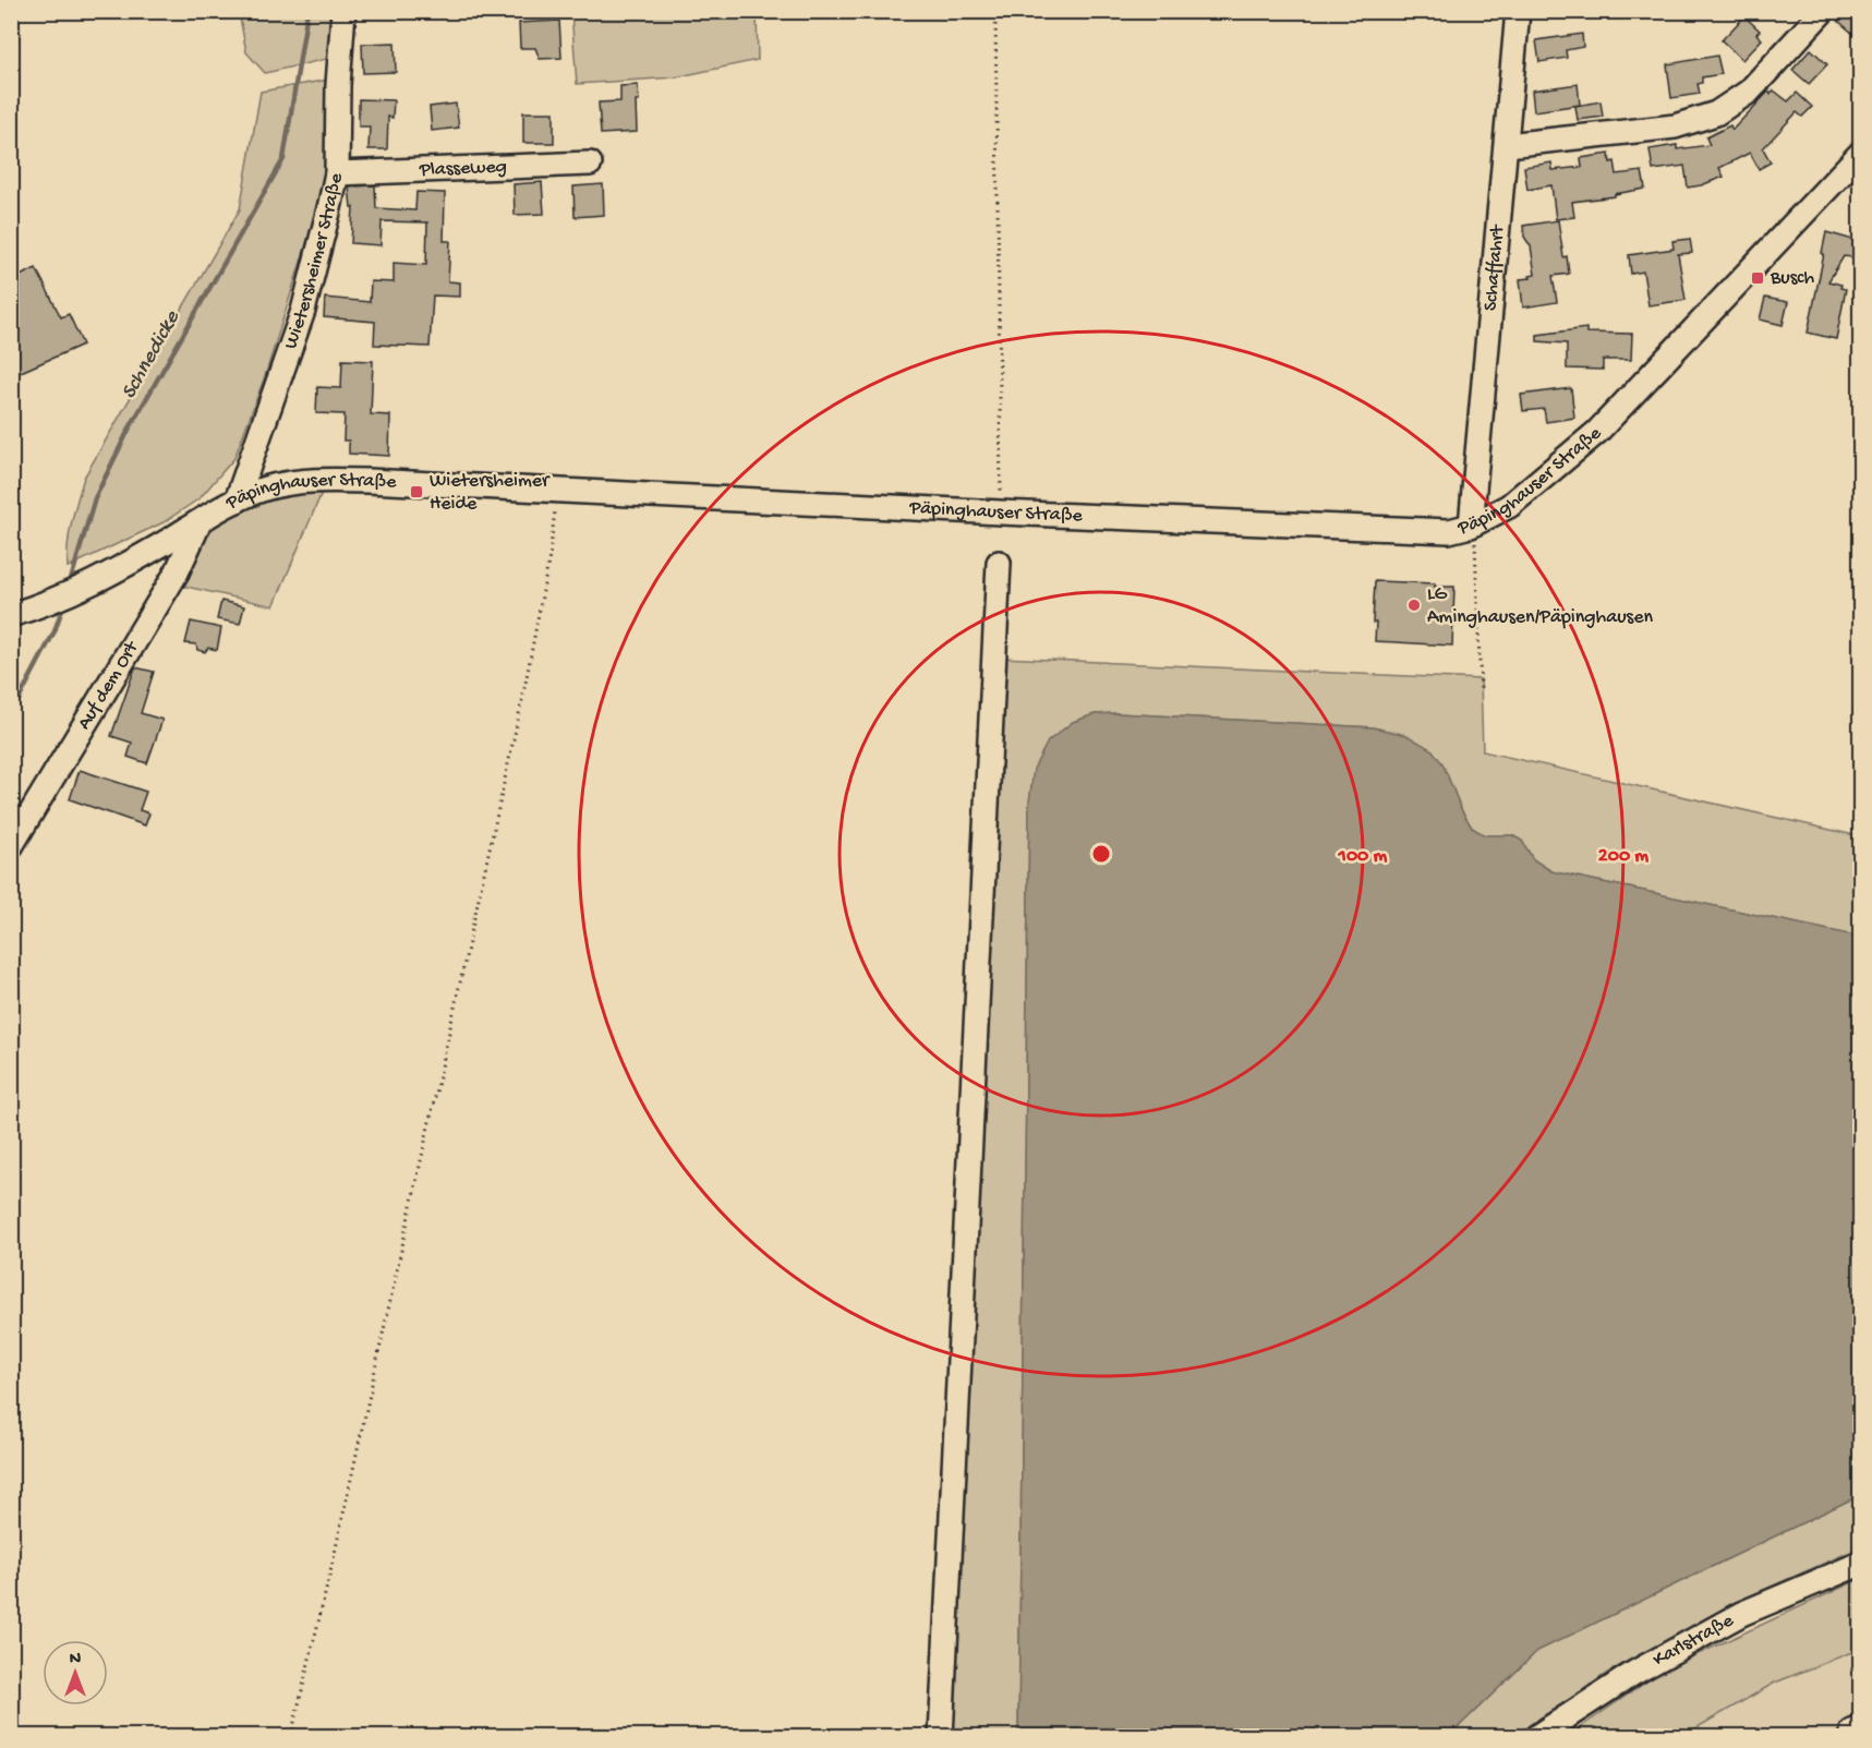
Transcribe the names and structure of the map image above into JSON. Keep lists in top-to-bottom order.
{
  "streets": {
    "street": [
      "Plasseweg",
      "Wietersheimer Straße",
      "Schaffahrt",
      "Päpinghauser Straße",
      "Auf dem Ort",
      "Karlstraße"
    ]
  },
  "crossings": [
    ["Plasseweg", "Wietersheimer Straße"],
    ["Wietersheimer Straße", "Päpinghauser Straße"],
    ["Schaffahrt", "Päpinghauser Straße"],
    ["Päpinghauser Straße", "Auf dem Ort"]
  ],
  "water": ["Schnedicke"],
  "places": {
    "transit": ["Busch", "Wietersheimer Heide"],
    "other": ["LG Aminghausen/Päpinghausen"]
  },
  "north": "top",
  "rings": ["100 m", "200 m"]
}
